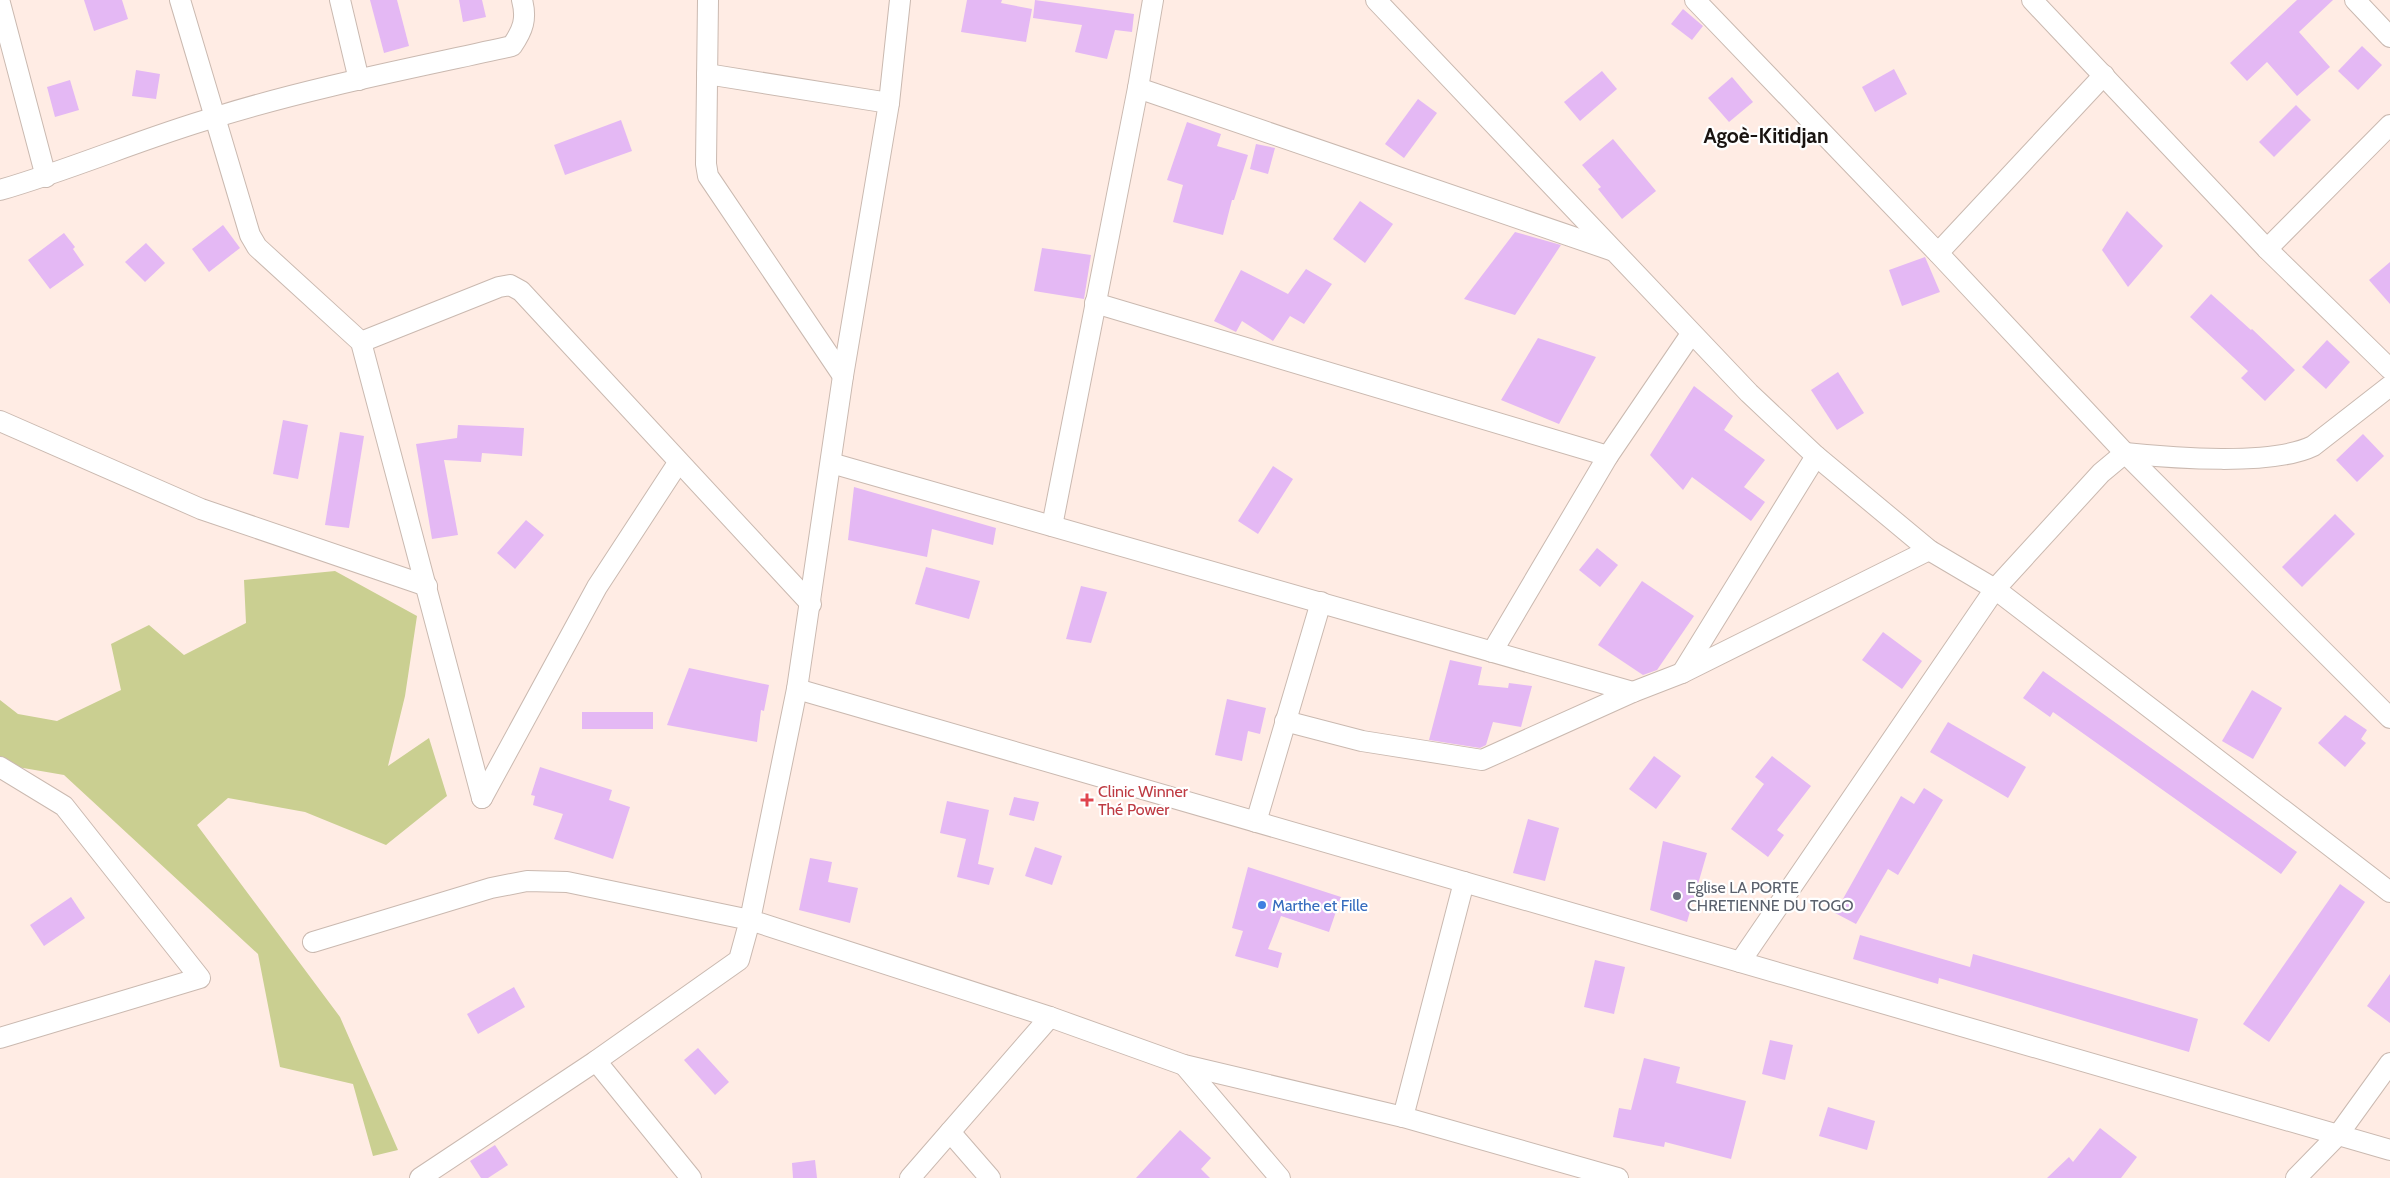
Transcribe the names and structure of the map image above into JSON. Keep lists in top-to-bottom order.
{
  "districts": ["Agoè-Kitidjan"],
  "places": {
    "health": ["Clinic Winner Thé Power"],
    "other": ["Eglise LA PORTE CHRETIENNE DU TOGO", "Marthe et Fille"]
  }
}
